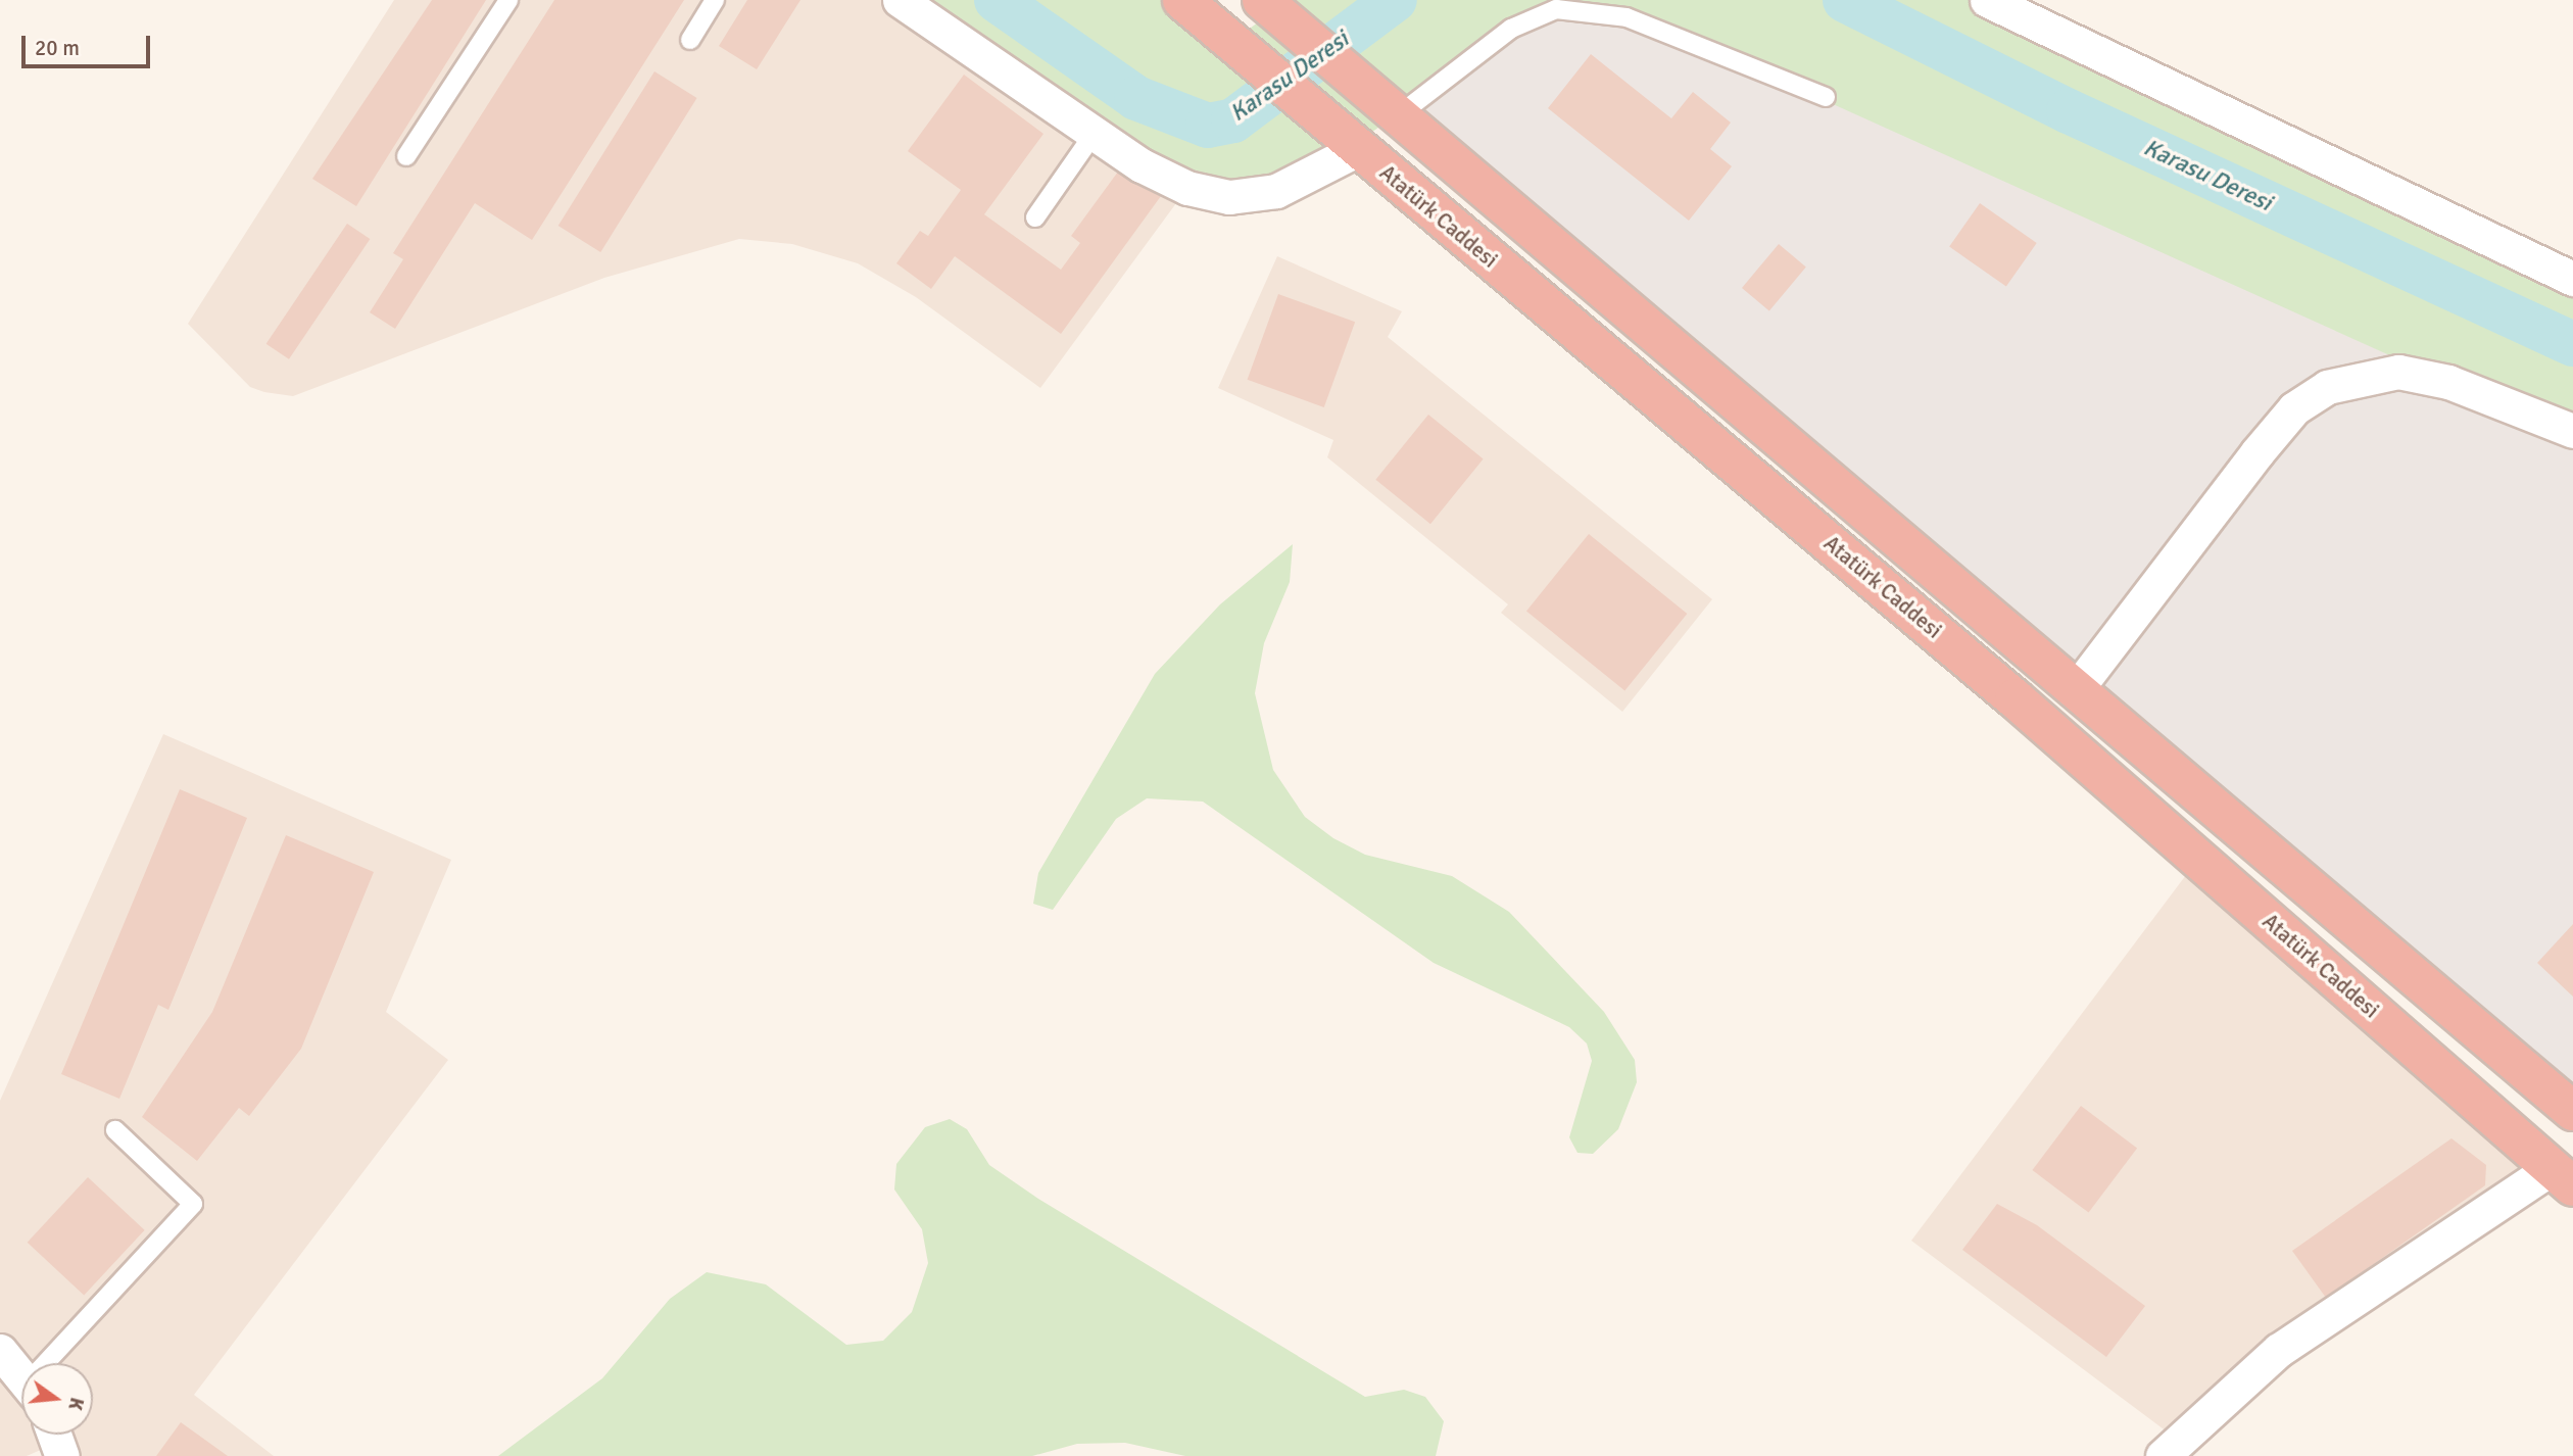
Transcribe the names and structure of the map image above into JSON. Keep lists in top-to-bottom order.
{
  "streets": {
    "highway": ["Atatürk Caddesi"]
  },
  "water": ["Karasu Deresi"],
  "scale_bar": "20 m",
  "north": "right"
}
